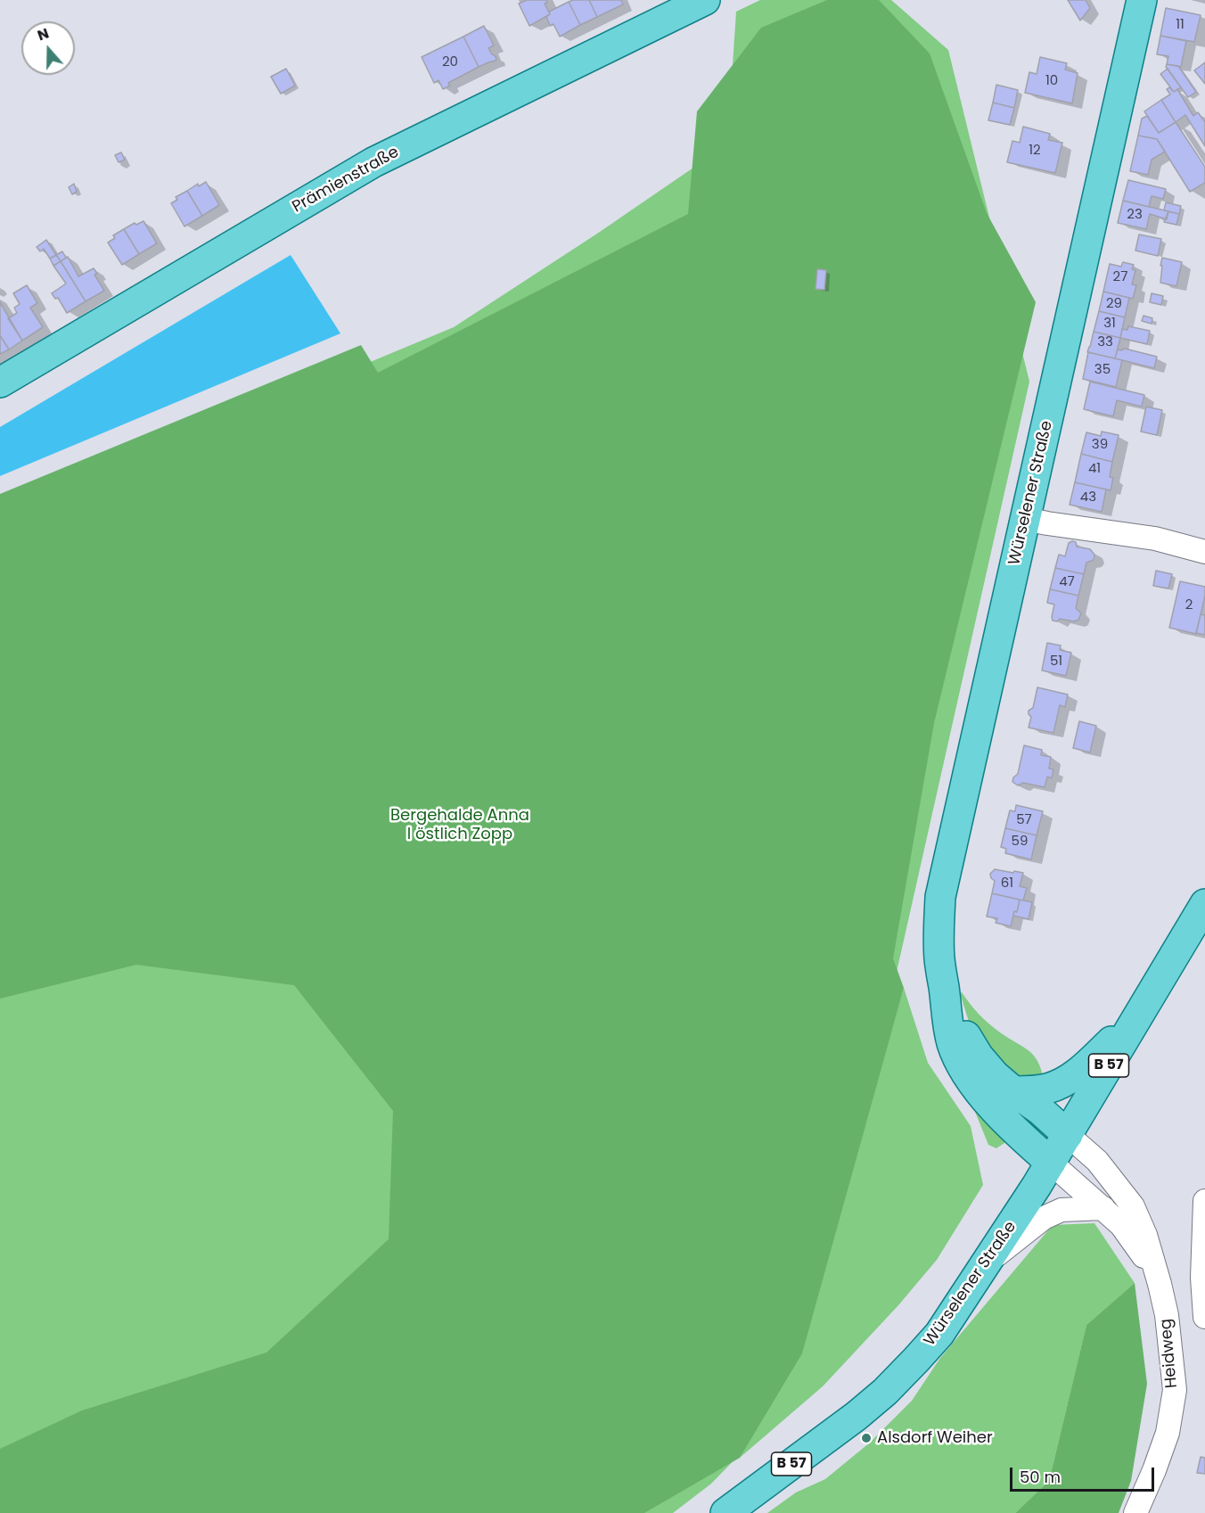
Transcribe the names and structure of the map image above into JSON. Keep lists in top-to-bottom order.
{
  "streets": {
    "main road": ["Prämienstraße", "Würselener Straße", "B 57"],
    "street": ["Heidweg"]
  },
  "crossings": [
    ["Würselener Straße", "B 57"],
    ["Würselener Straße", "Heidweg"],
    ["B 57", "Heidweg"]
  ],
  "parks": ["Bergehalde Anna I östlich Zopp"],
  "places": ["Alsdorf Weiher"],
  "house_numbers": [
    "11",
    "20",
    "10",
    "12",
    "23",
    "27",
    "29",
    "31",
    "33",
    "35",
    "39",
    "41",
    "43",
    "47",
    "2",
    "51",
    "57",
    "59",
    "61"
  ],
  "scale_bar": "50 m",
  "north": "top"
}
